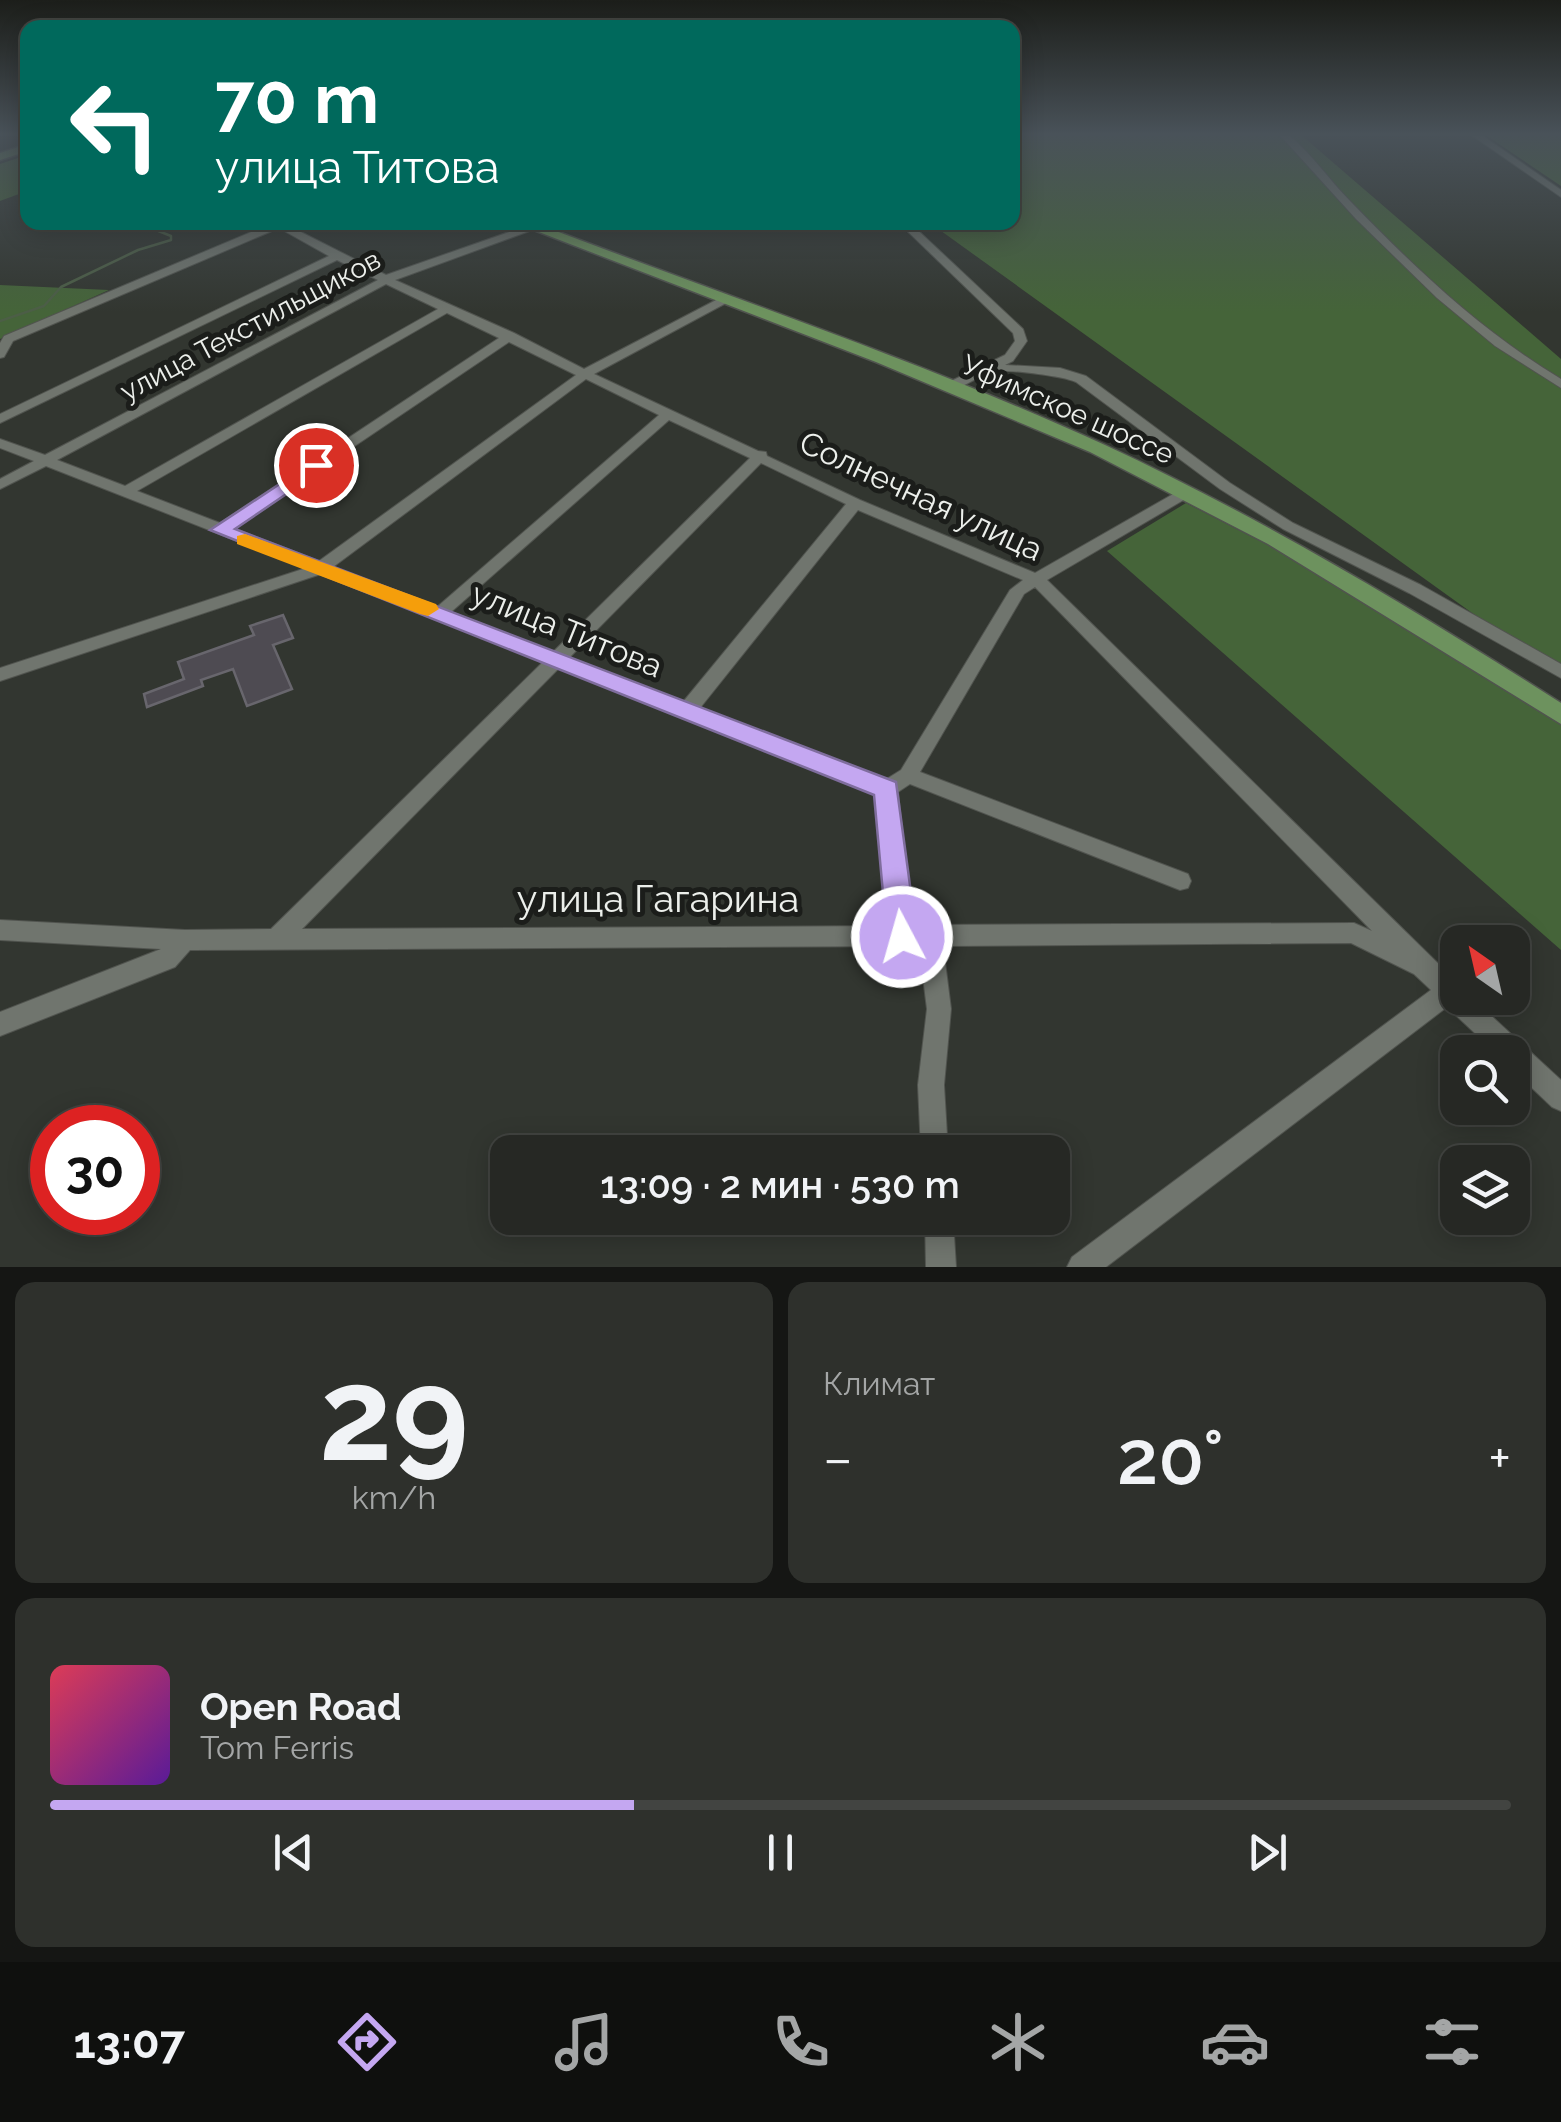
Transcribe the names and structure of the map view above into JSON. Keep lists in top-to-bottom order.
{
  "streets": {
    "main road": ["Уфимское шоссе"],
    "street": [
      "улица Текстильщиков",
      "Солнечная улица",
      "улица Титова",
      "улица Гагарина"
    ]
  },
  "crossings": [
    ["улица Текстильщиков", "Солнечная улица"],
    ["улица Текстильщиков", "улица Титова"],
    ["Солнечная улица", "улица Гагарина"]
  ],
  "north": "top left",
  "page": {
    "turn": ["70 m", "улица Титова"],
    "limit": "30",
    "trip": "13:09 · 2 мин · 530 m",
    "tile": [
      ["29", "km/h"],
      "Климат"
    ],
    "heat": ["−", "20°", "+"],
    "song": ["Open Road", "Tom Ferris"],
    "tabs": "13:07"
  }
}
